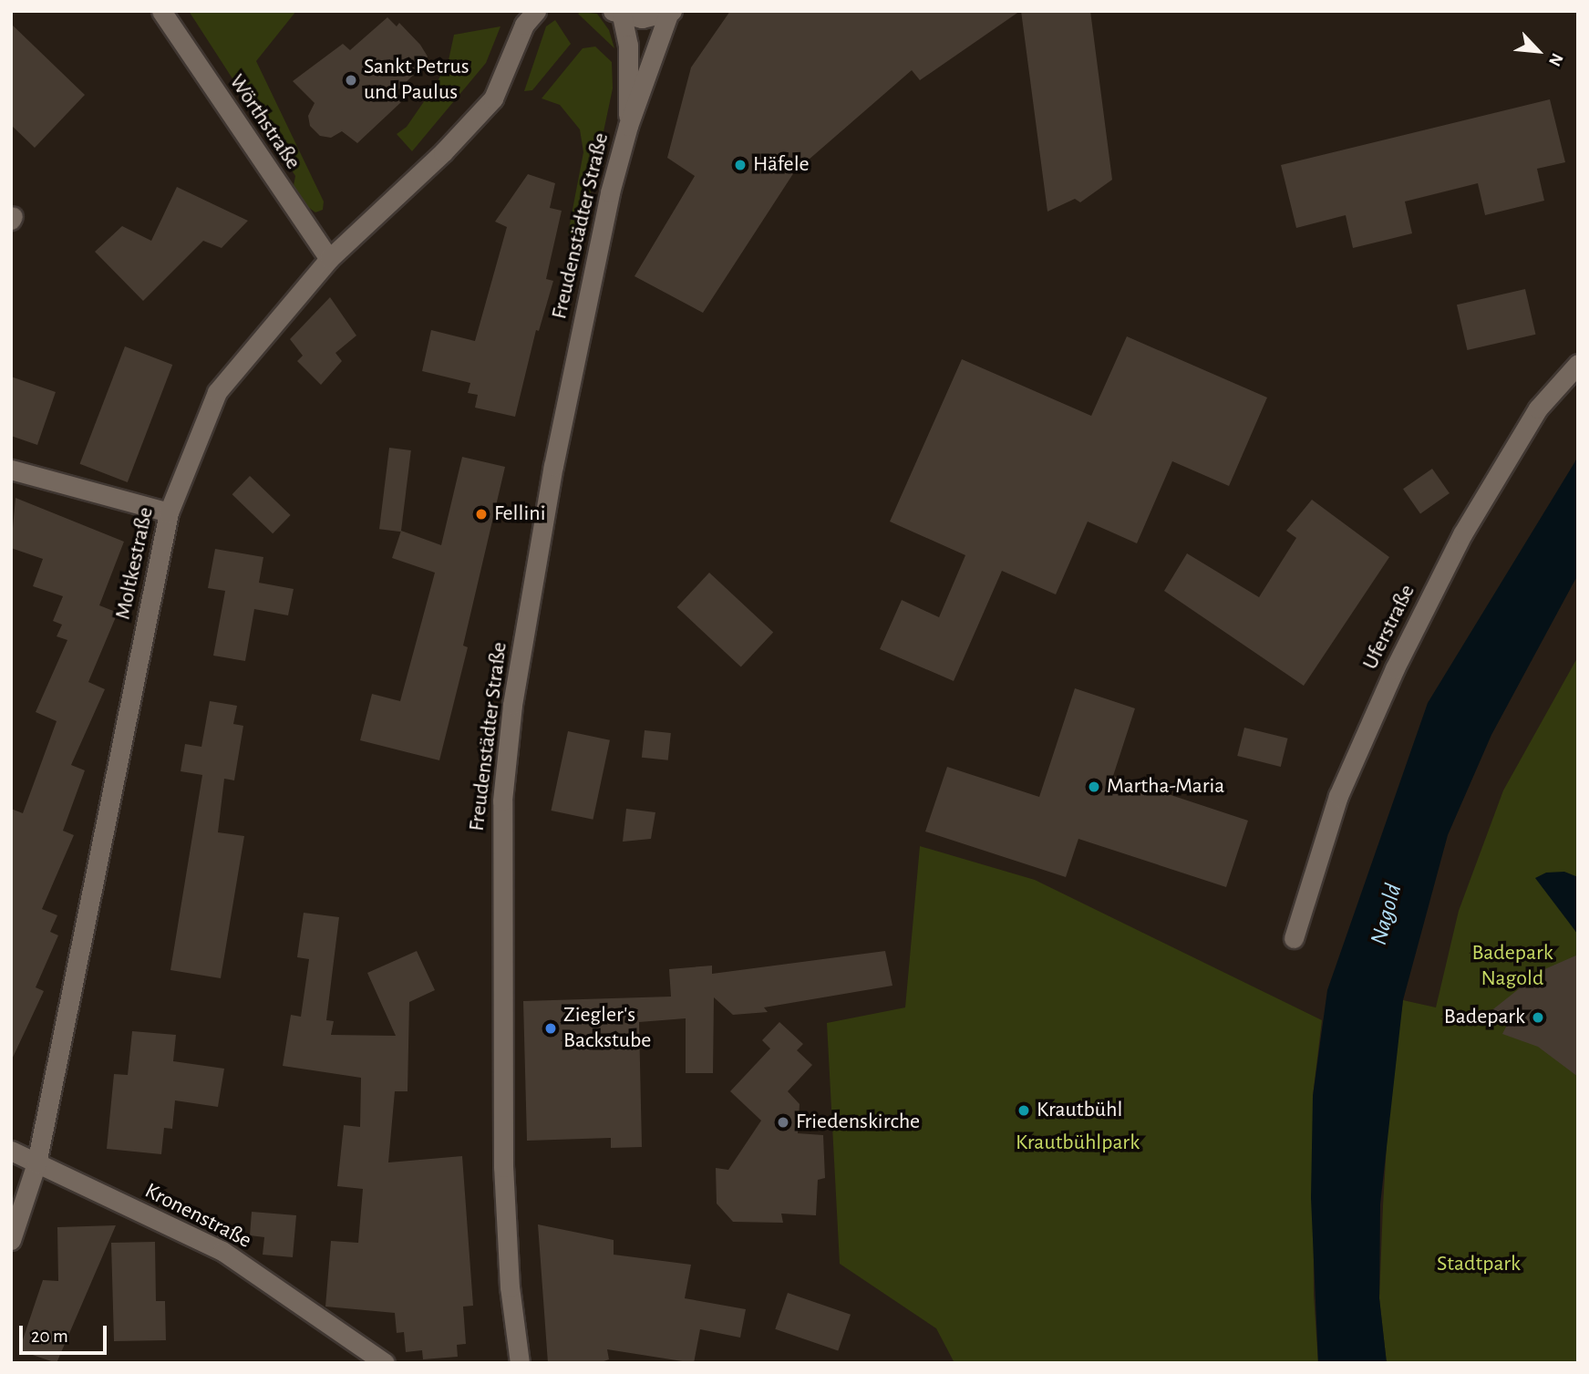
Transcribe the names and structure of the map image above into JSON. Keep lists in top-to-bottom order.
{
  "streets": {
    "street": [
      "Wörthstraße",
      "Freudenstädter Straße",
      "Moltkestraße",
      "Uferstraße",
      "Kronenstraße"
    ]
  },
  "crossings": [
    ["Wörthstraße", "Moltkestraße"],
    ["Moltkestraße", "Kronenstraße"]
  ],
  "water": ["Nagold"],
  "parks": ["Badepark Nagold", "Krautbühlpark", "Stadtpark"],
  "places": [
    "Sankt Petrus und Paulus",
    "Häfele",
    "Fellini",
    "Martha-Maria",
    "Badepark",
    "Ziegler's Backstube",
    "Krautbühl",
    "Friedenskirche"
  ],
  "scale_bar": "20 m",
  "north": "bottom right"
}
